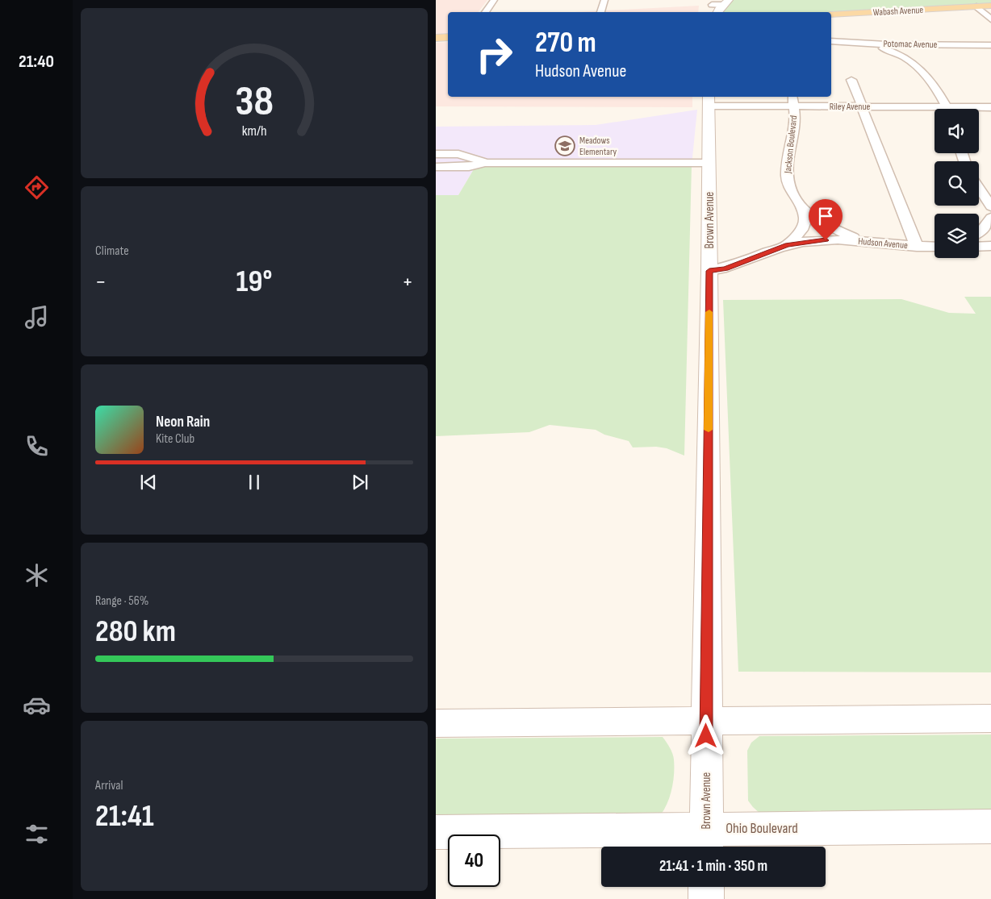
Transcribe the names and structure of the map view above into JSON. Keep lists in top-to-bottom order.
{
  "streets": {
    "main road": ["Wabash Avenue"],
    "street": [
      "Potomac Avenue",
      "Riley Avenue",
      "Jackson Boulevard",
      "Brown Avenue",
      "Hudson Avenue",
      "Ohio Boulevard"
    ]
  },
  "crossings": [
    ["Riley Avenue", "Jackson Boulevard"],
    ["Riley Avenue", "Brown Avenue"],
    ["Jackson Boulevard", "Hudson Avenue"],
    ["Brown Avenue", "Hudson Avenue"],
    ["Brown Avenue", "Ohio Boulevard"]
  ],
  "places": {
    "school or university": ["Meadows Elementary"]
  },
  "page": {
    "tabs": "21:40",
    "turn": ["270 m", "Hudson Avenue"],
    "tile": [
      "Climate",
      ["Range · 56%", "280 km"],
      ["Arrival", "21:41"]
    ],
    "heat": ["−", "19°", "+"],
    "song": ["Neon Rain", "Kite Club"],
    "limit": "40",
    "trip": "21:41 · 1 min · 350 m",
    "gauge": ["38", "km/h"]
  }
}
